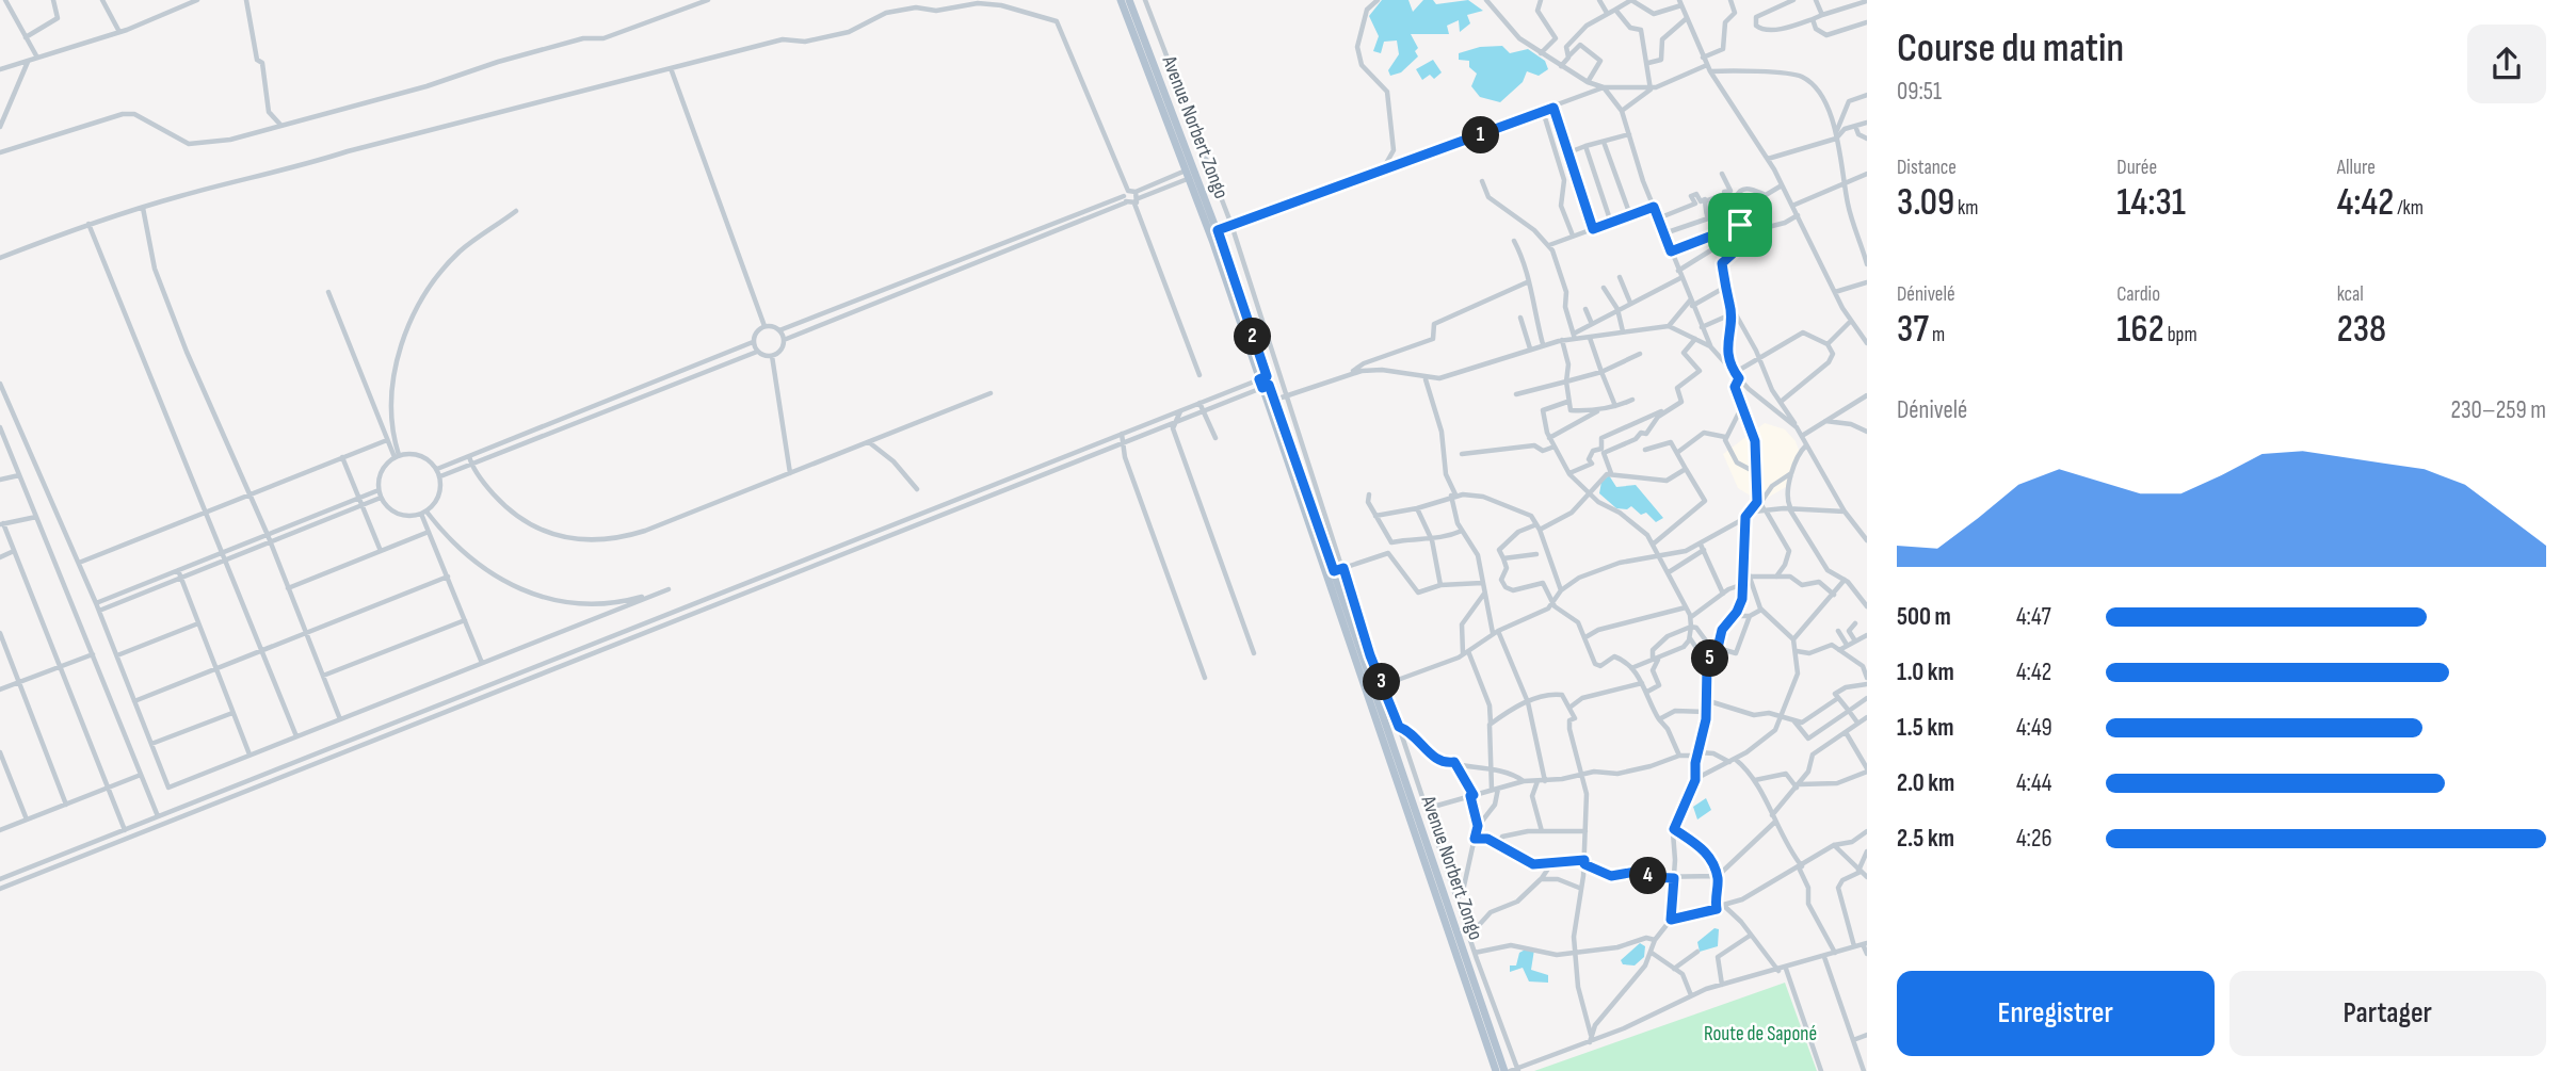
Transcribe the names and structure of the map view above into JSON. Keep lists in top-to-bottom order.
{
  "streets": {
    "main road": ["Avenue Norbert Zongo"]
  },
  "parks": ["Route de Saponé"],
  "page": {
    "heading": ["Course du matin", "09:51"],
    "pins": [
      "1",
      "2",
      "5",
      "3",
      "4"
    ],
    "stats": [
      ["Distance", "3.09 km"],
      ["Durée", "14:31"],
      ["Allure", "4:42 /km"],
      ["Dénivelé", "37 m"],
      ["Cardio", "162 bpm"],
      ["kcal", "238"]
    ],
    "chart": ["Dénivelé", "230–259 m"],
    "list": [
      {
        "name": "500 m",
        "note": "4:47"
      },
      {
        "name": "1.0 km",
        "note": "4:42"
      },
      {
        "name": "1.5 km",
        "note": "4:49"
      },
      {
        "name": "2.0 km",
        "note": "4:44"
      },
      {
        "name": "2.5 km",
        "note": "4:26"
      }
    ],
    "buttons": ["Enregistrer", "Partager"]
  }
}
